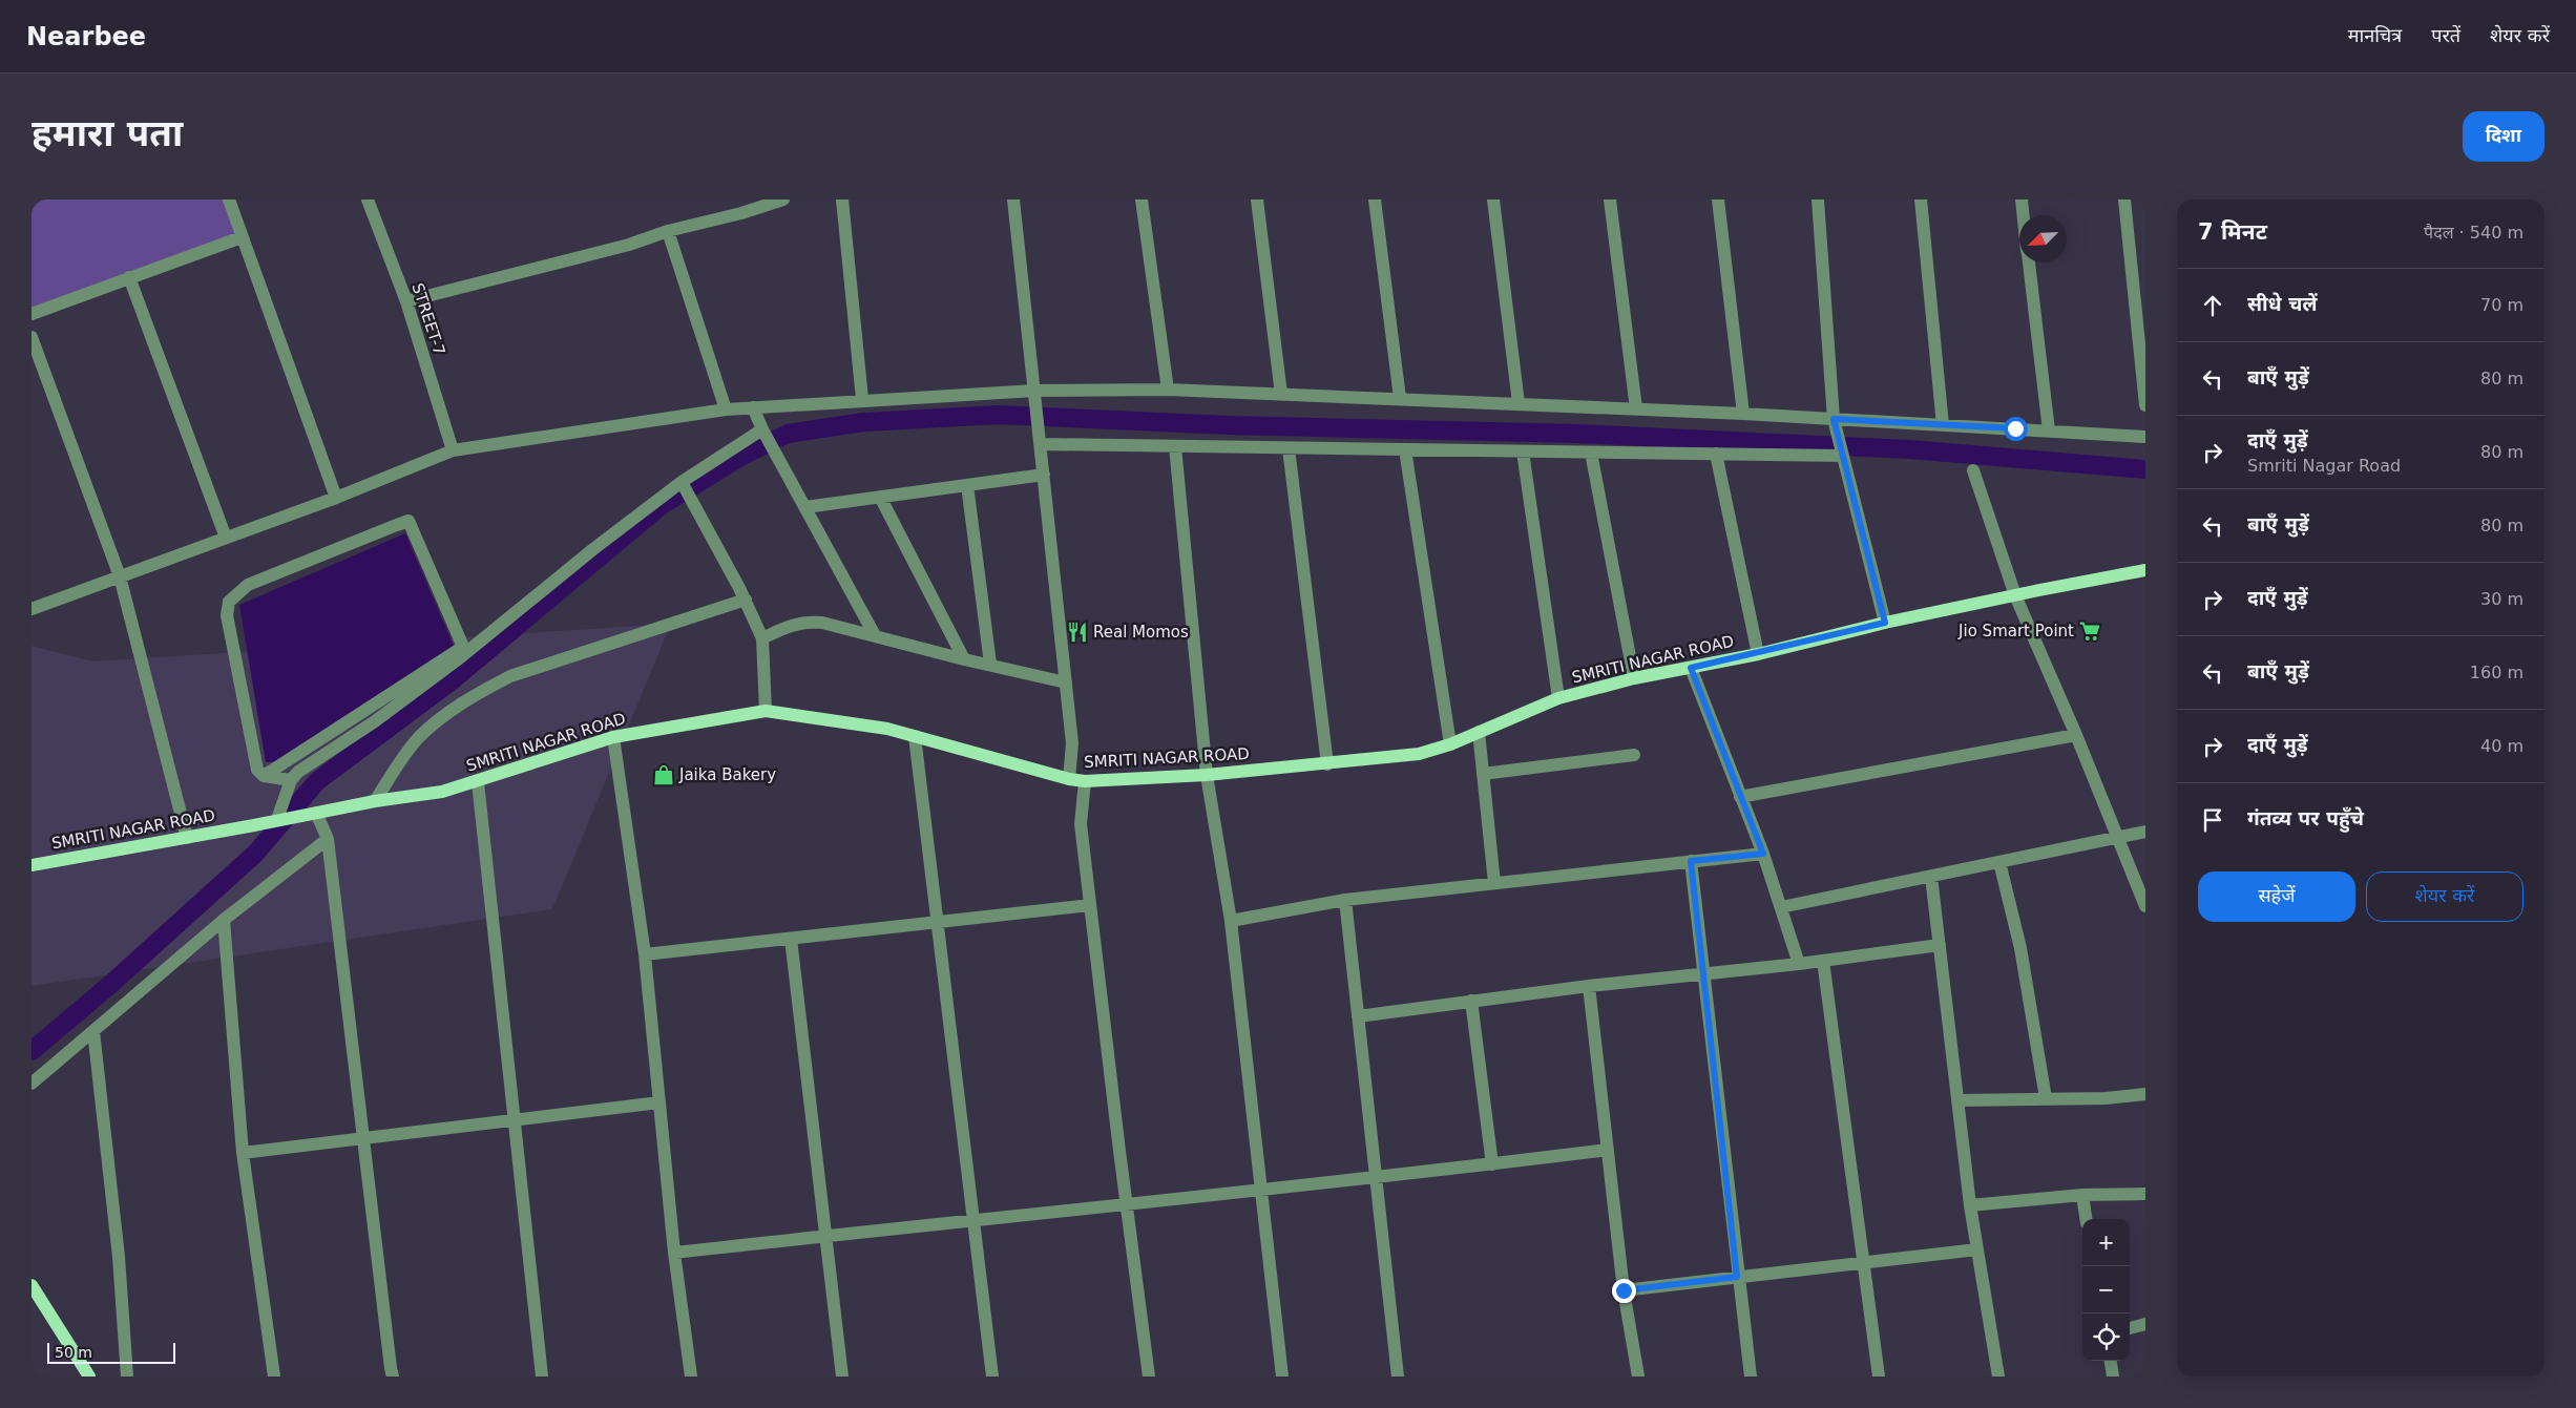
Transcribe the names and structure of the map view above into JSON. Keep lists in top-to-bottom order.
{
  "streets": {
    "main road": ["SMRITI NAGAR ROAD"],
    "street": ["STREET-7"]
  },
  "places": {
    "supermarket": ["Jio Smart Point"],
    "restaurant": ["Real Momos"],
    "shop": ["Jaika Bakery"]
  },
  "scale_bar": "50 m",
  "north": "bottom left",
  "page": {
    "header": "Nearbee",
    "nav": ["मानचित्र", "परतें", "शेयर करें"],
    "buttons": [
      "दिशा",
      ["सहेजें", "शेयर करें"]
    ],
    "title": "हमारा पता",
    "heading": ["7 मिनट", "पैदल · 540 m"],
    "list": [
      ["सीधे चलें", "70 m"],
      ["बाएँ मुड़ें", "80 m"],
      ["दाएँ मुड़ें", "Smriti Nagar Road", "80 m"],
      ["बाएँ मुड़ें", "80 m"],
      ["दाएँ मुड़ें", "30 m"],
      ["बाएँ मुड़ें", "160 m"],
      ["दाएँ मुड़ें", "40 m"],
      "गंतव्य पर पहुँचे"
    ],
    "map_buttons": ["+", "−"],
    "scale": "50 m"
  }
}
